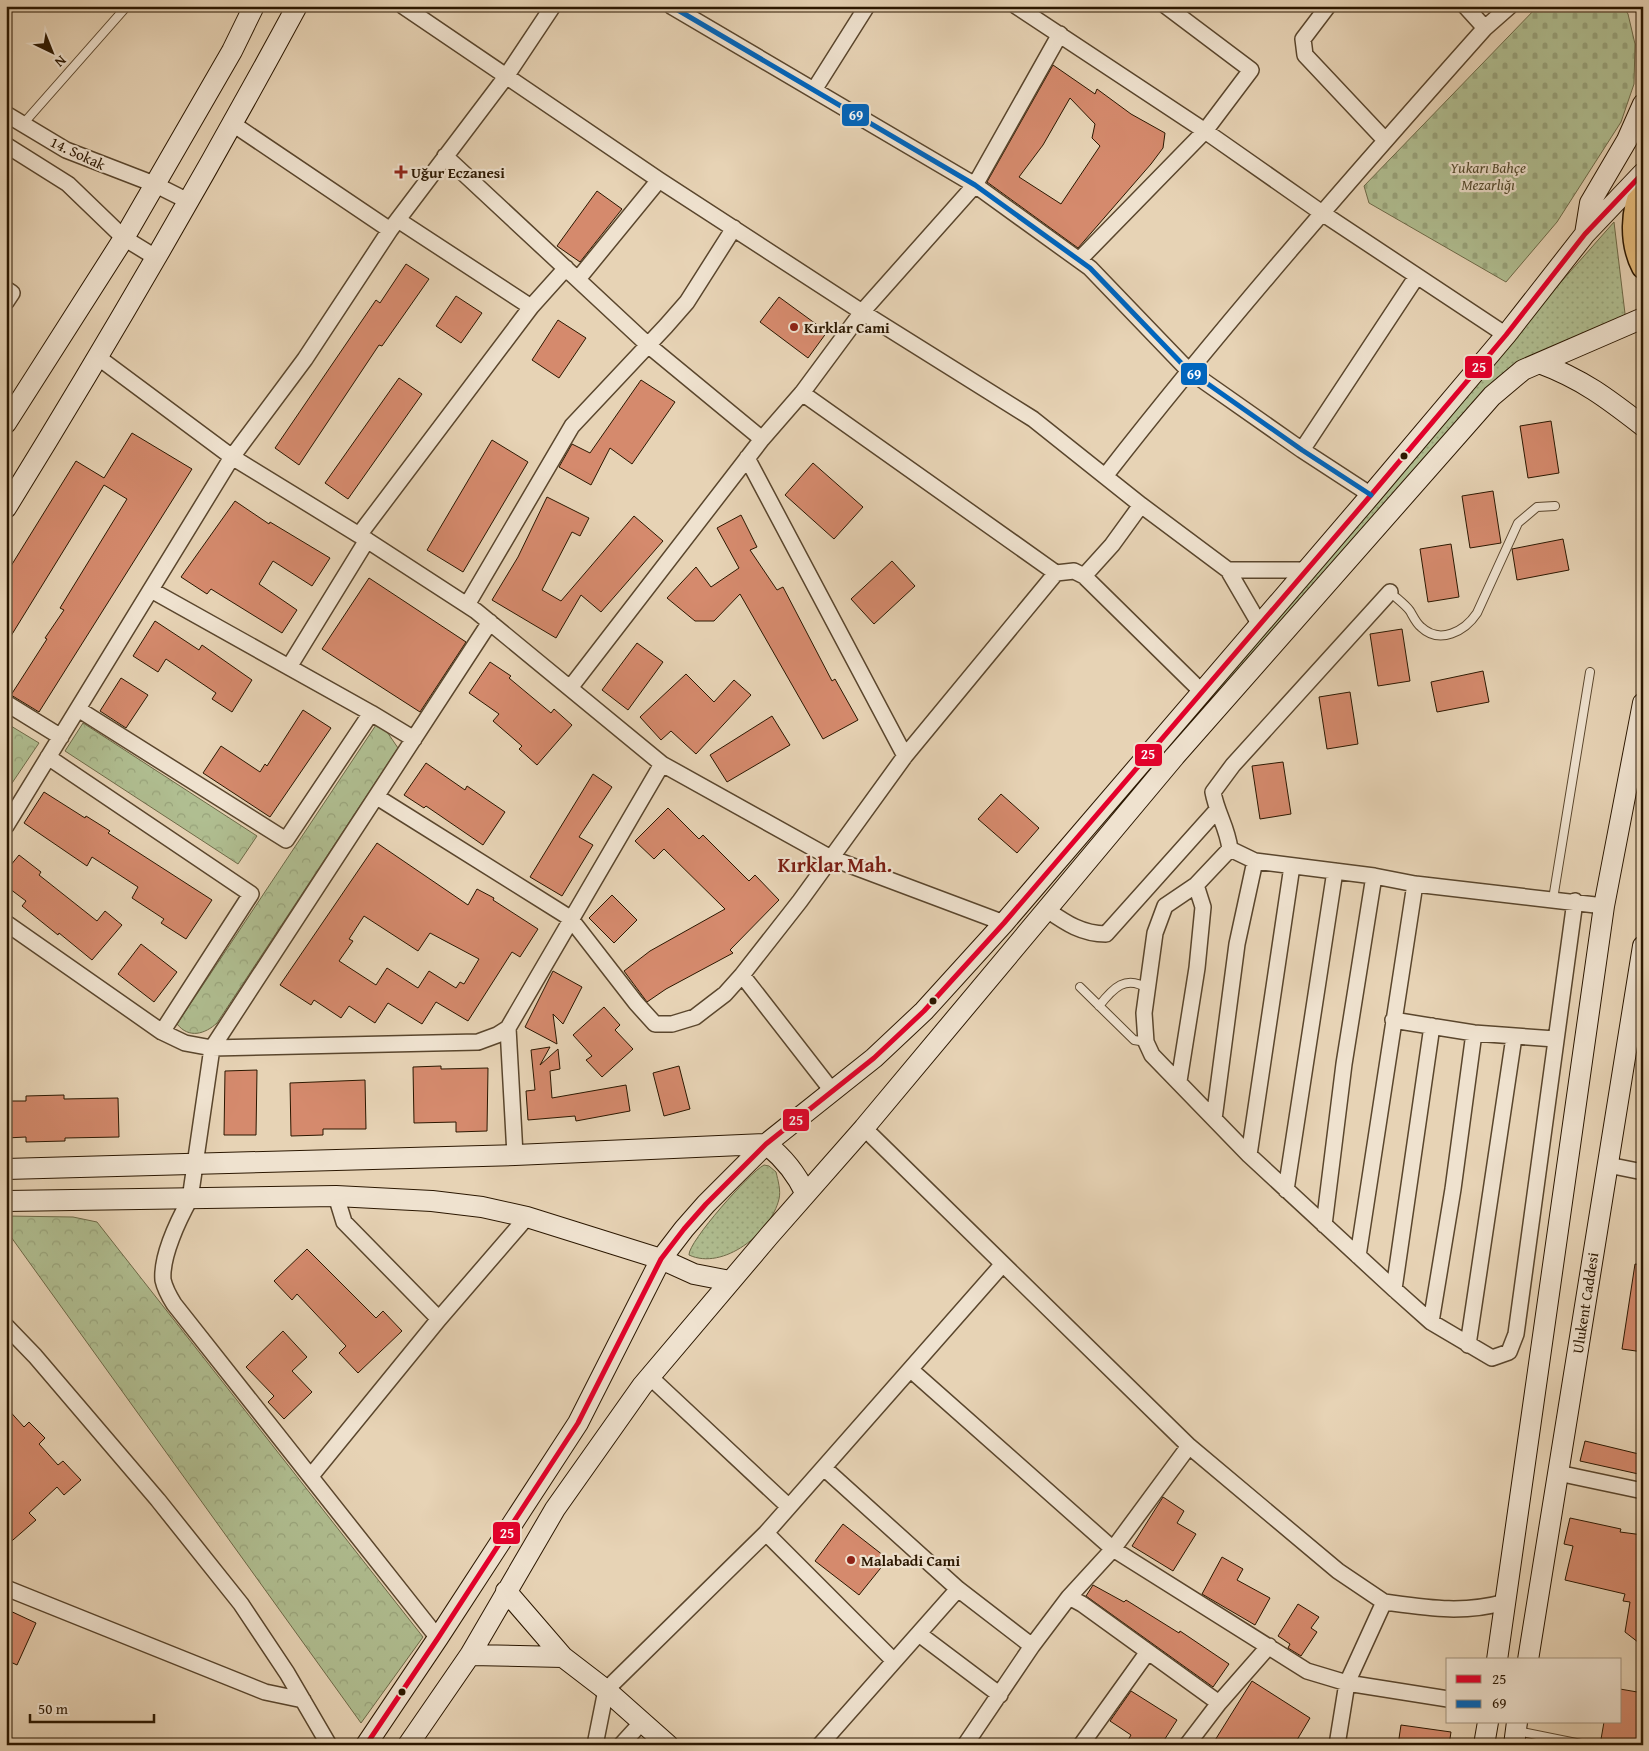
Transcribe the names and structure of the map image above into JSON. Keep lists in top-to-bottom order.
{
  "streets": {
    "main road": ["Ulukent Caddesi"],
    "street": ["14. Sokak"]
  },
  "districts": ["Kırklar Mah."],
  "parks": ["Yukarı Bahçe Mezarlığı"],
  "places": {
    "health": ["Uğur Eczanesi"],
    "other": ["Kırklar Cami", "Malabadi Cami"]
  },
  "lines": ["transit line 69", "transit line 25"],
  "legend": ["25", "69"],
  "scale_bar": "50 m",
  "north": "bottom right"
}
